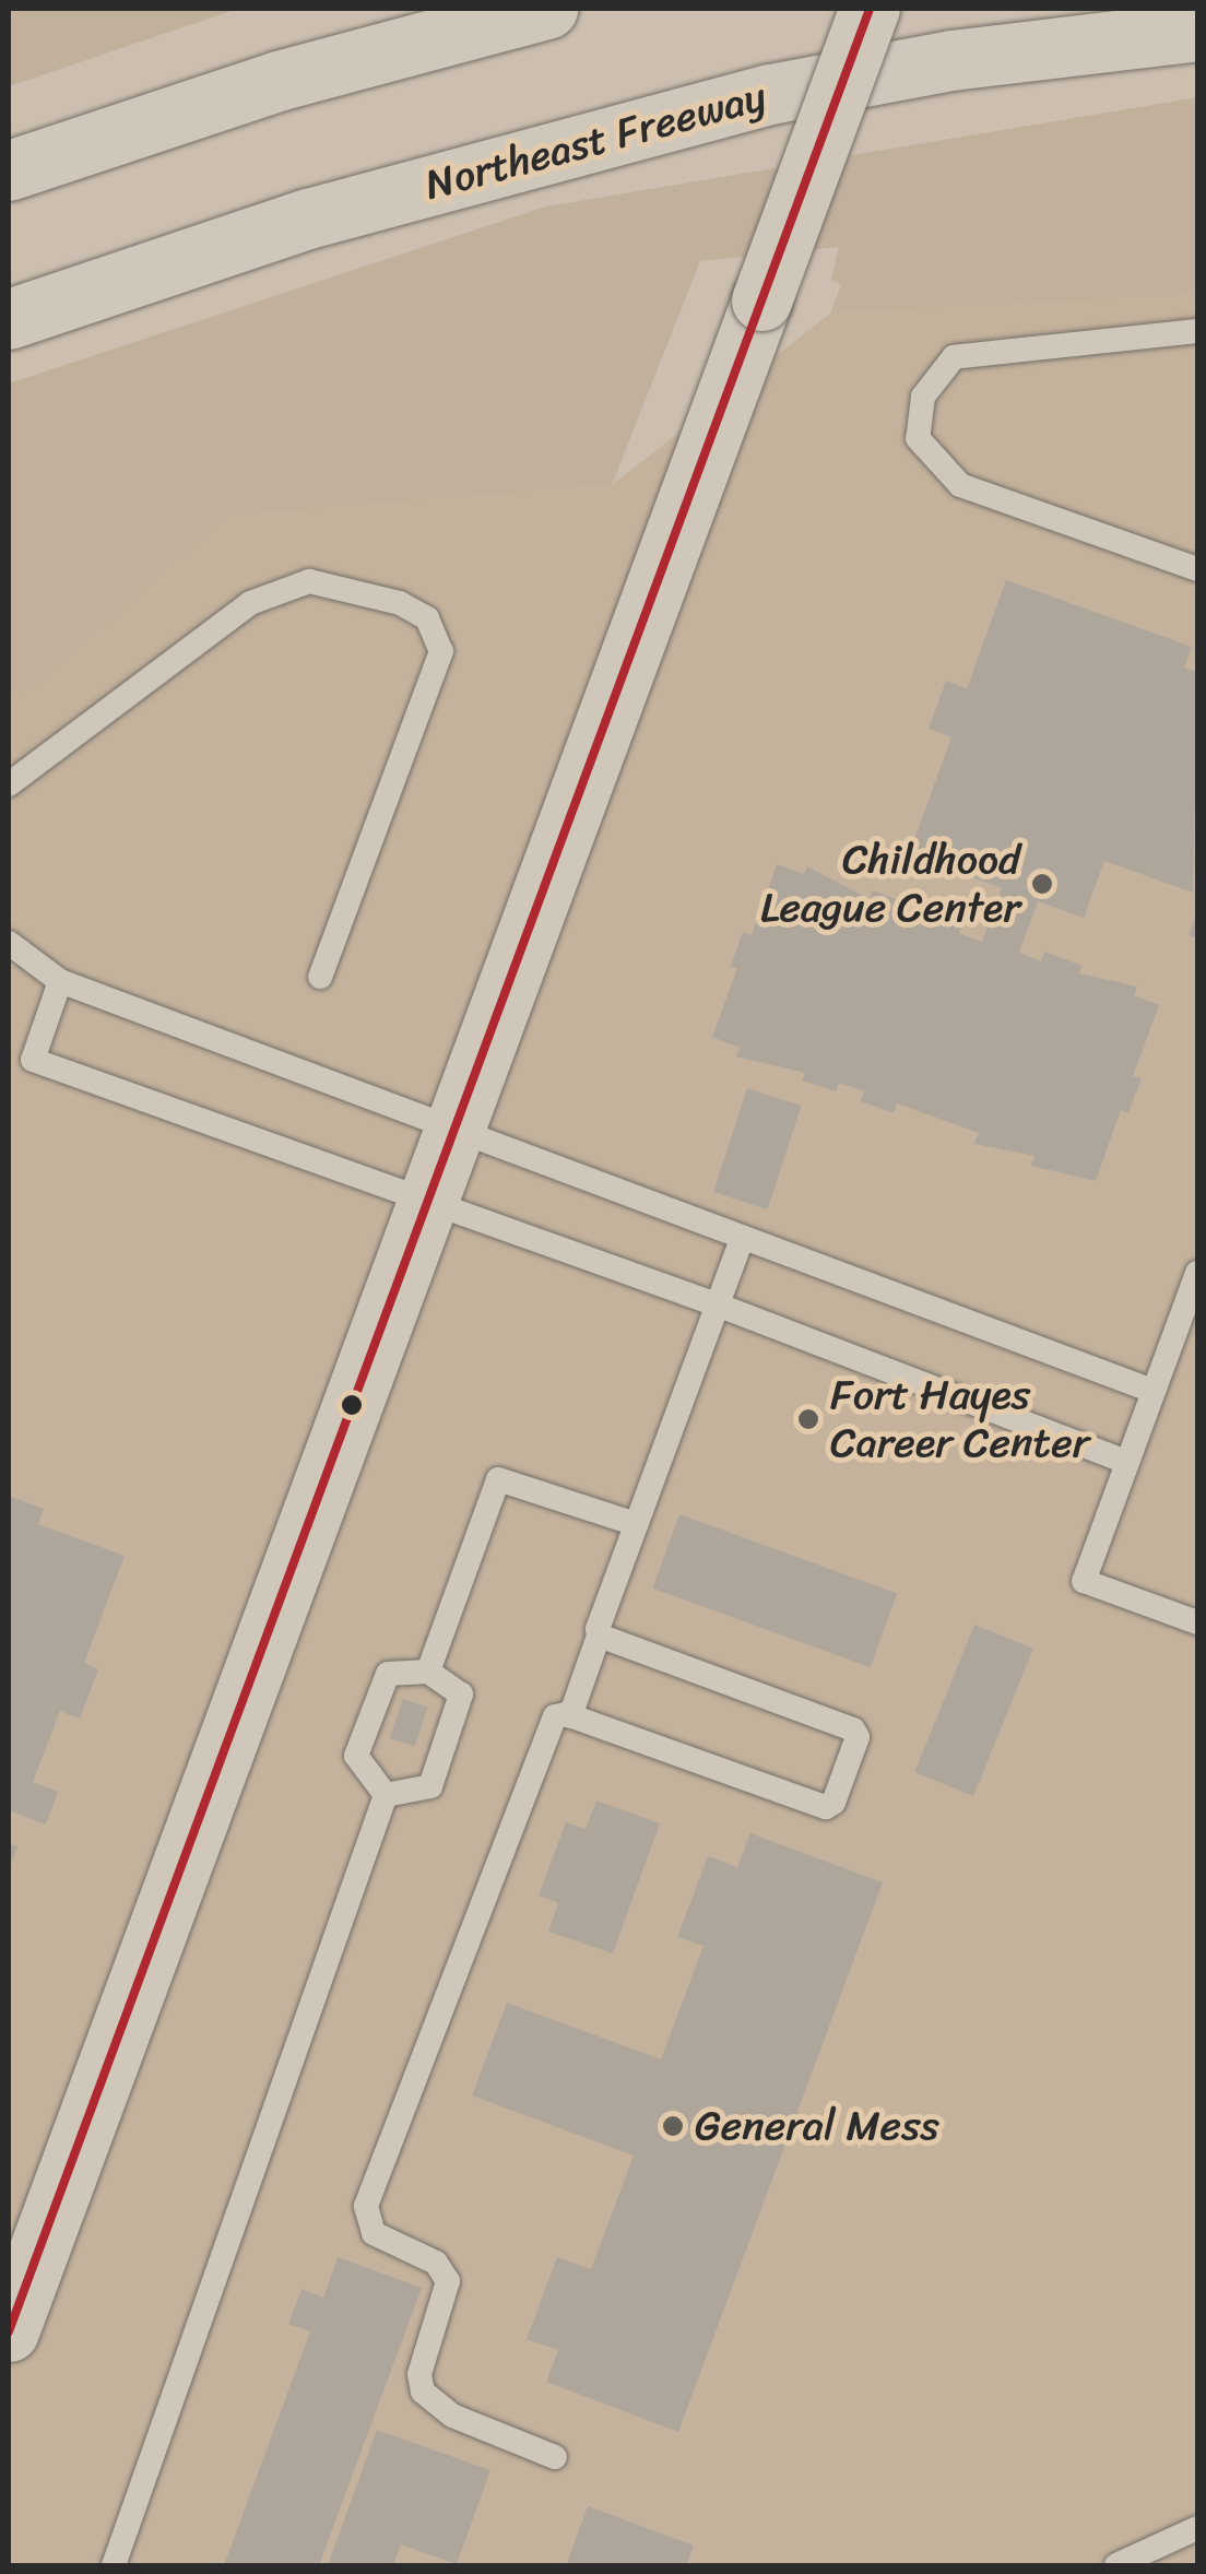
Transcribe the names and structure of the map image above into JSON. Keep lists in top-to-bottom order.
{
  "streets": {
    "main road": ["Northeast Freeway"]
  },
  "places": ["Childhood League Center", "Fort Hayes Career Center", "General Mess"]
}
